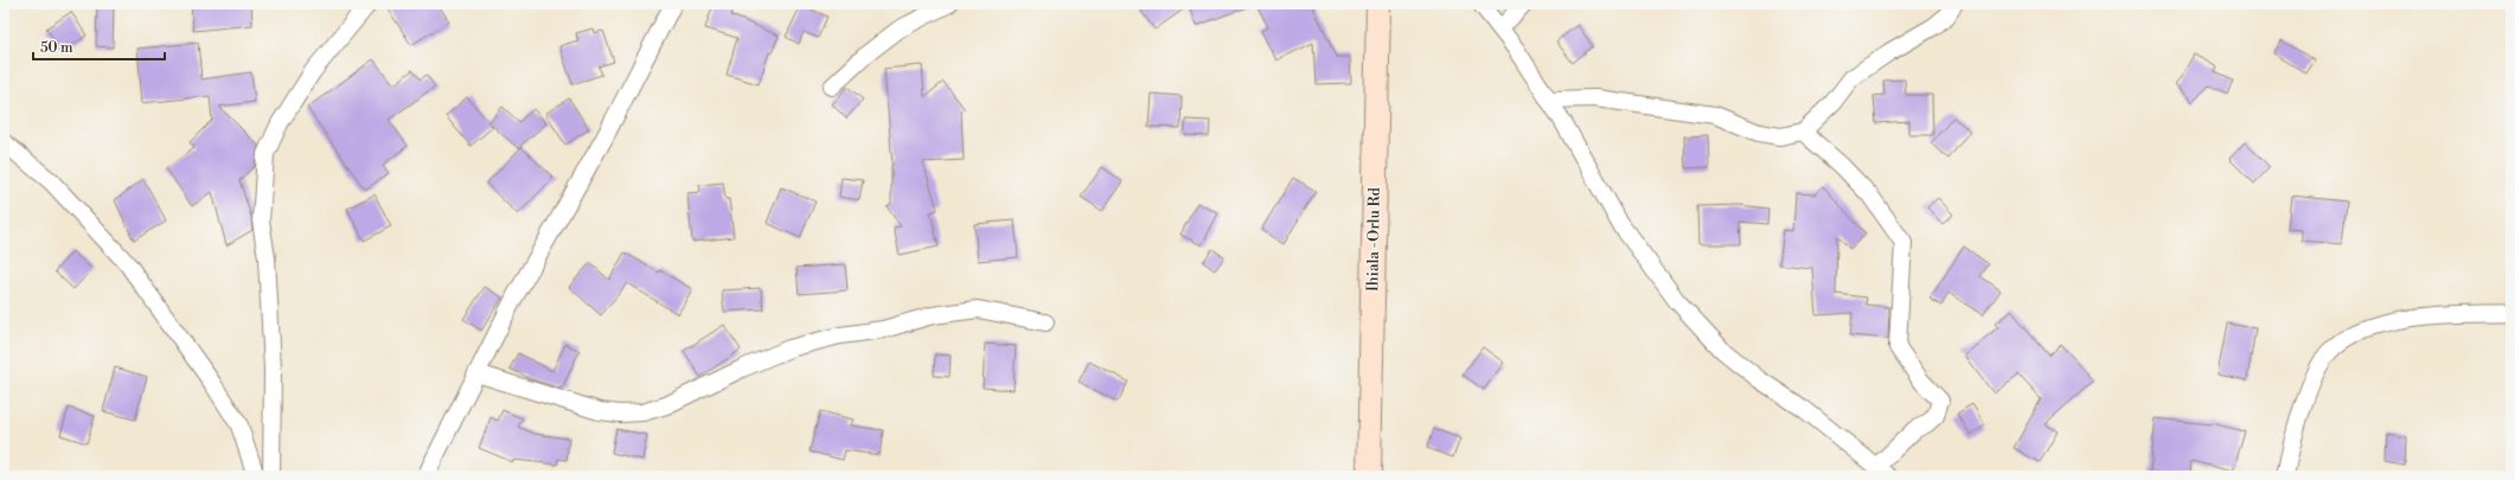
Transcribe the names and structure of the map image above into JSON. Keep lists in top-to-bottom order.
{
  "streets": {
    "main road": ["Ihiala -Orlu Rd"]
  },
  "scale_bar": "50 m"
}
